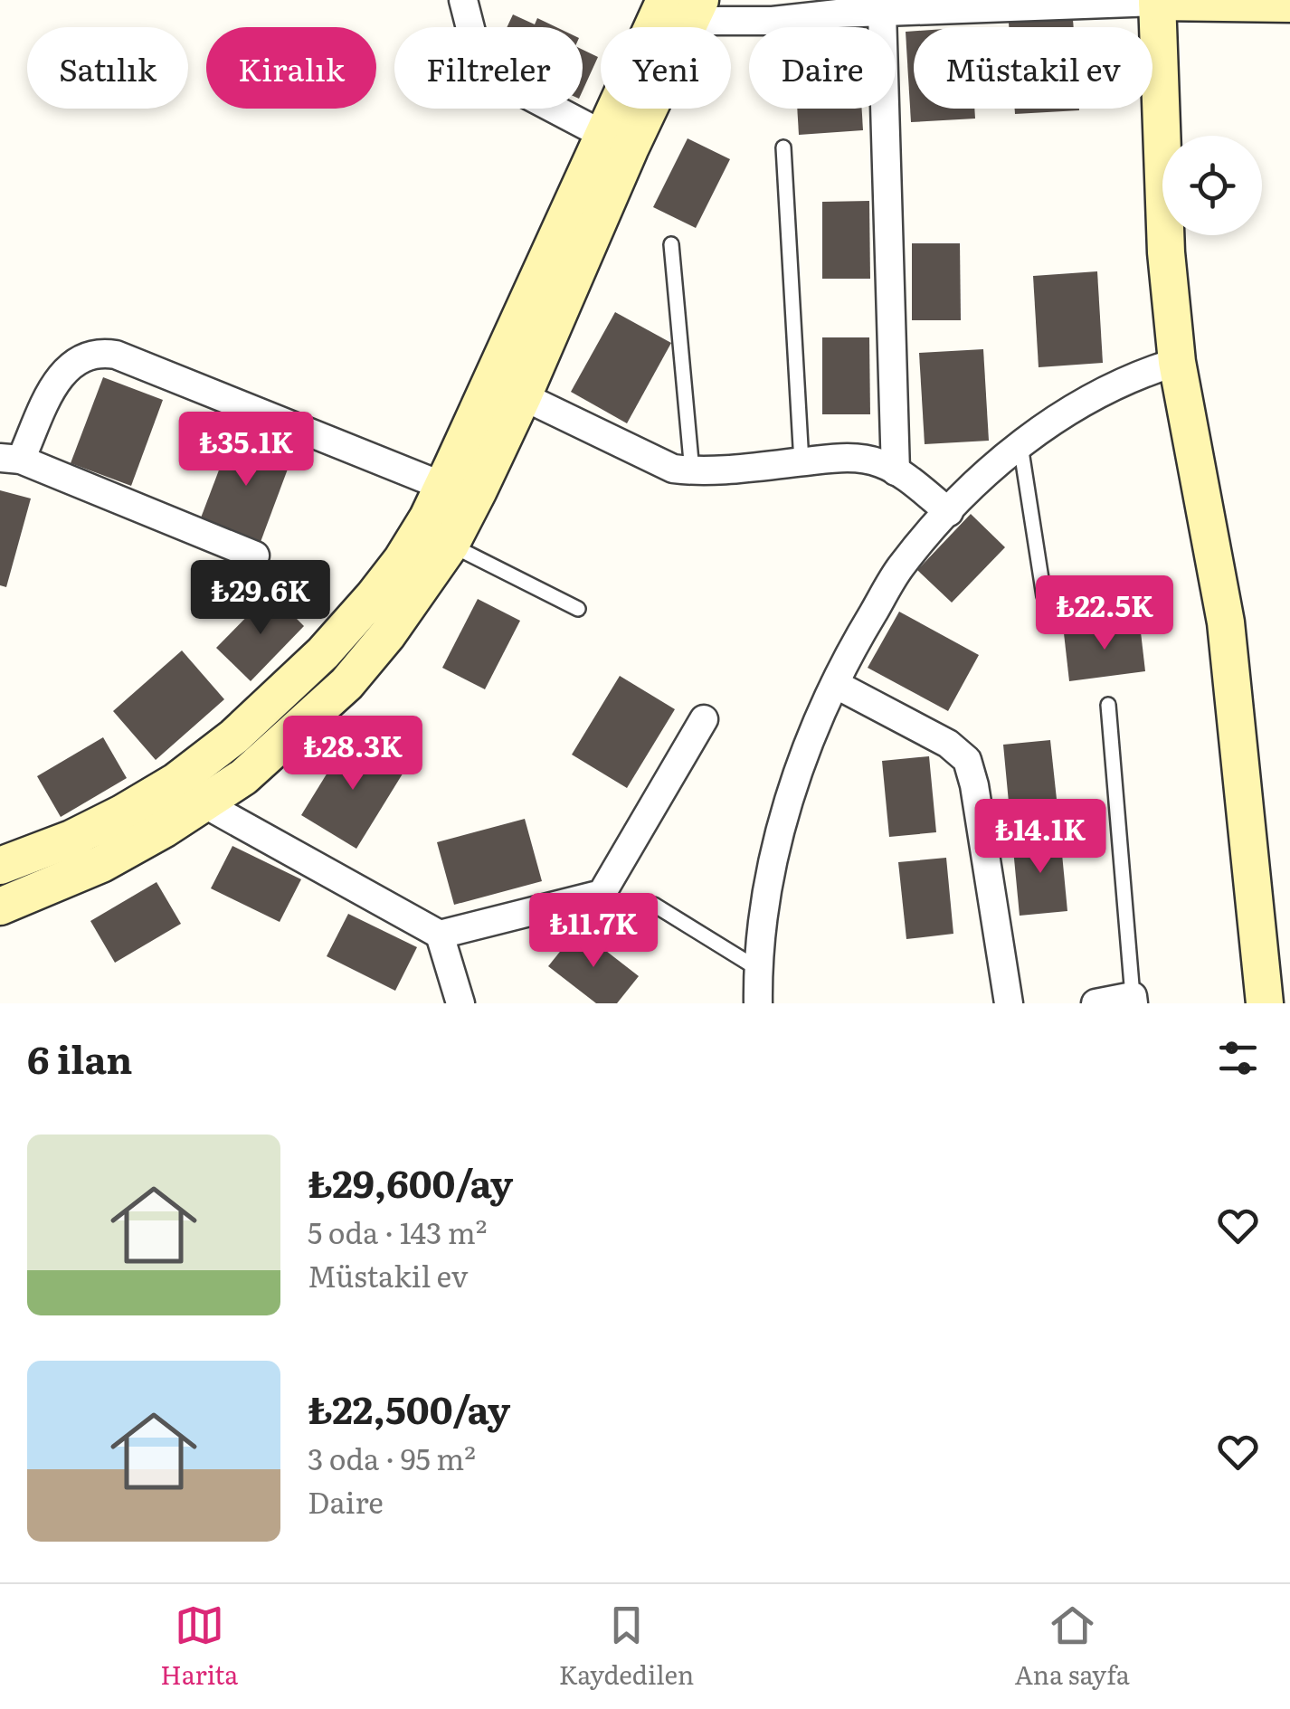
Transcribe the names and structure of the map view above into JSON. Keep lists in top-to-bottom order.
{
  "page": {
    "chip": [
      "Satılık",
      "Kiralık",
      "Filtreler",
      "Yeni",
      "Daire",
      "Müstakil ev"
    ],
    "price": [
      "₺35.1K",
      "₺29.6K",
      "₺22.5K",
      "₺28.3K",
      "₺14.1K",
      "₺11.7K"
    ],
    "heading": "6 ilan",
    "list": [
      {
        "name": "₺29,600/ay",
        "note": "5 oda · 143 m² · Müstakil ev"
      },
      {
        "name": "₺22,500/ay",
        "note": "3 oda · 95 m² · Daire"
      }
    ],
    "tabs": ["Harita", "Kaydedilen", "Ana sayfa"]
  }
}
